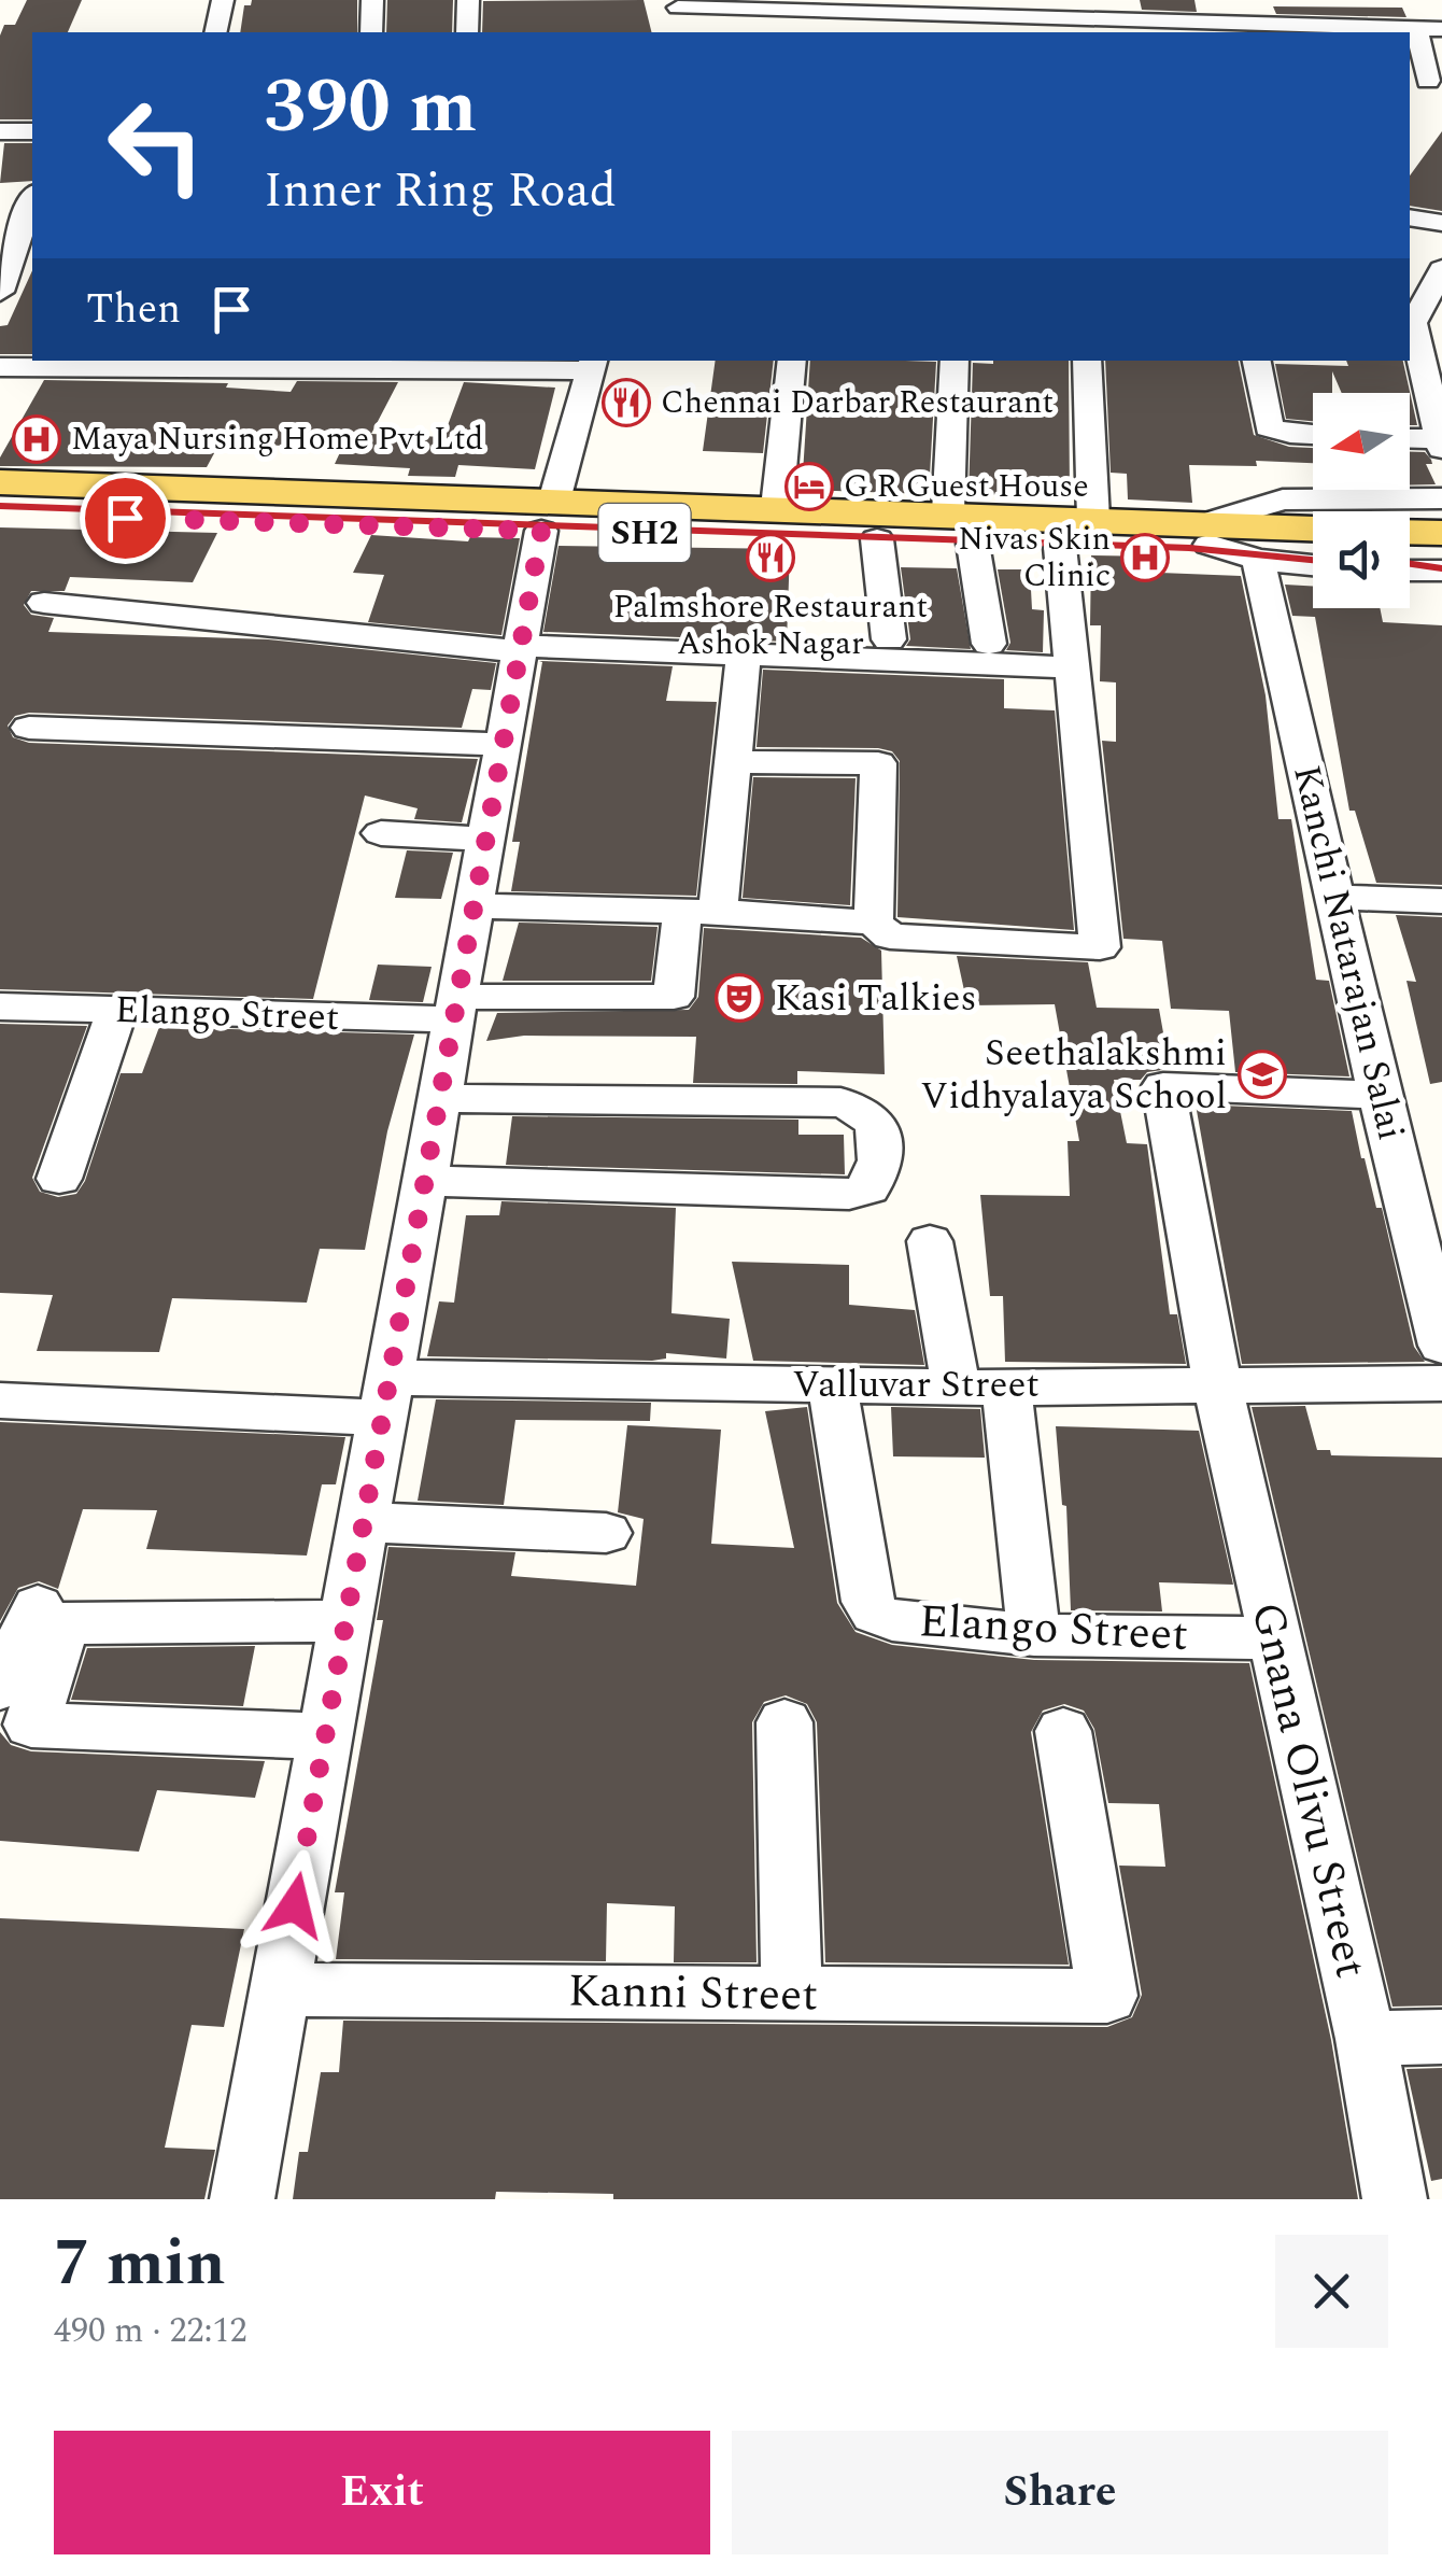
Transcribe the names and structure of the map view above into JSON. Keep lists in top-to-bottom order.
{
  "streets": {
    "main road": ["SH2"],
    "street": [
      "Kanchi Natarajan Salai",
      "Elango Street",
      "Valluvar Street",
      "Gnana Olivu Street",
      "Kanni Street"
    ]
  },
  "crossings": [
    ["SH2", "Kanchi Natarajan Salai"],
    ["Kanchi Natarajan Salai", "Gnana Olivu Street"],
    ["Elango Street", "Valluvar Street"],
    ["Elango Street", "Gnana Olivu Street"],
    ["Valluvar Street", "Gnana Olivu Street"]
  ],
  "places": {
    "restaurant": ["Chennai Darbar Restaurant", "Palmshore Restaurant Ashok Nagar"],
    "hospital": ["Maya Nursing Home Pvt Ltd", "Nivas Skin Clinic"],
    "hotel": ["G R Guest House"],
    "theatre": ["Kasi Talkies"],
    "school or university": ["Seethalakshmi Vidhyalaya School"]
  },
  "north": "left",
  "page": {
    "turn": ["390 m", "Inner Ring Road"],
    "then": "Then",
    "heading": ["7 min", "490 m · 22:12"],
    "buttons": ["Exit", "Share"]
  }
}
